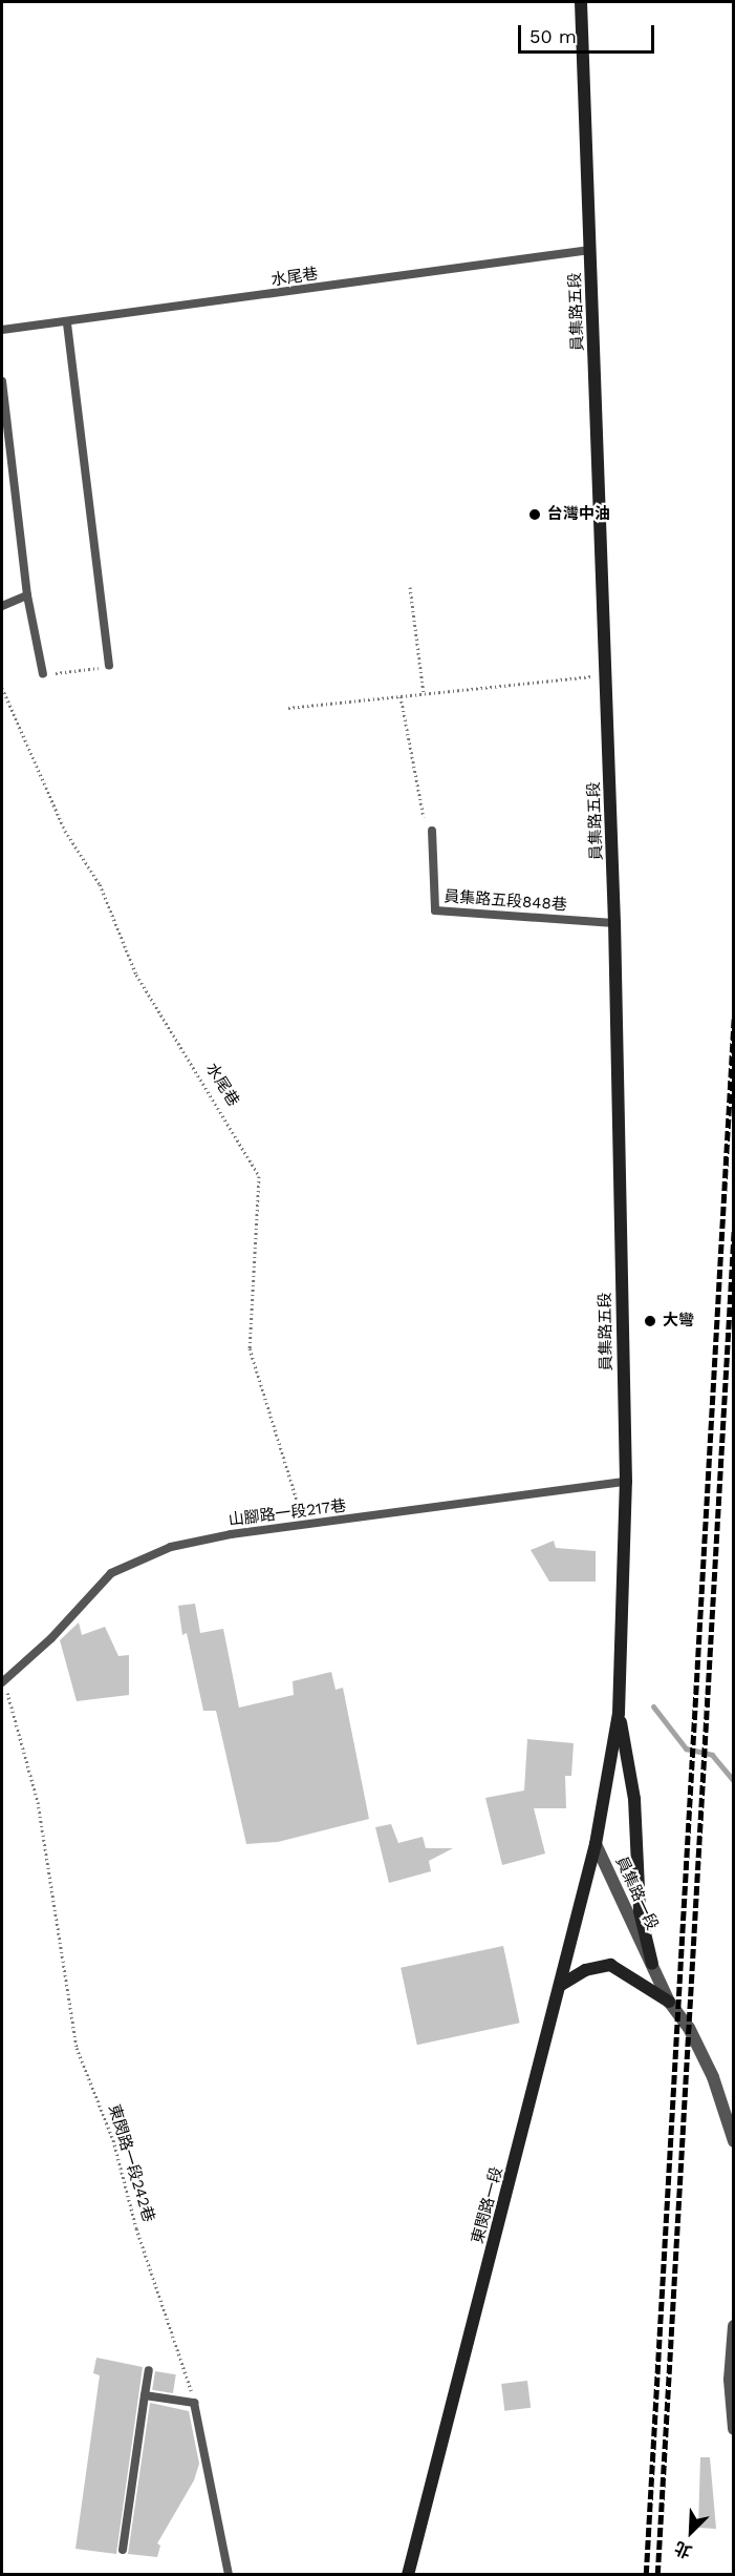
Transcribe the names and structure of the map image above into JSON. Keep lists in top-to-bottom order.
{
  "streets": {
    "main road": ["員集路五段", "東閔路一段"],
    "street": ["員集路一段"],
    "lane": ["水尾巷", "員集路五段848巷", "山腳路一段217巷"],
    "path": ["東閔路一段242巷"]
  },
  "crossings": [
    ["水尾巷", "員集路五段"],
    ["水尾巷", "山腳路一段217巷"],
    ["員集路五段", "員集路五段848巷"],
    ["員集路五段", "山腳路一段217巷"],
    ["山腳路一段217巷", "東閔路一段242巷"],
    ["員集路一段", "東閔路一段"]
  ],
  "places": ["台灣中油", "大彎"],
  "scale_bar": "50 m",
  "north": "bottom left"
}
